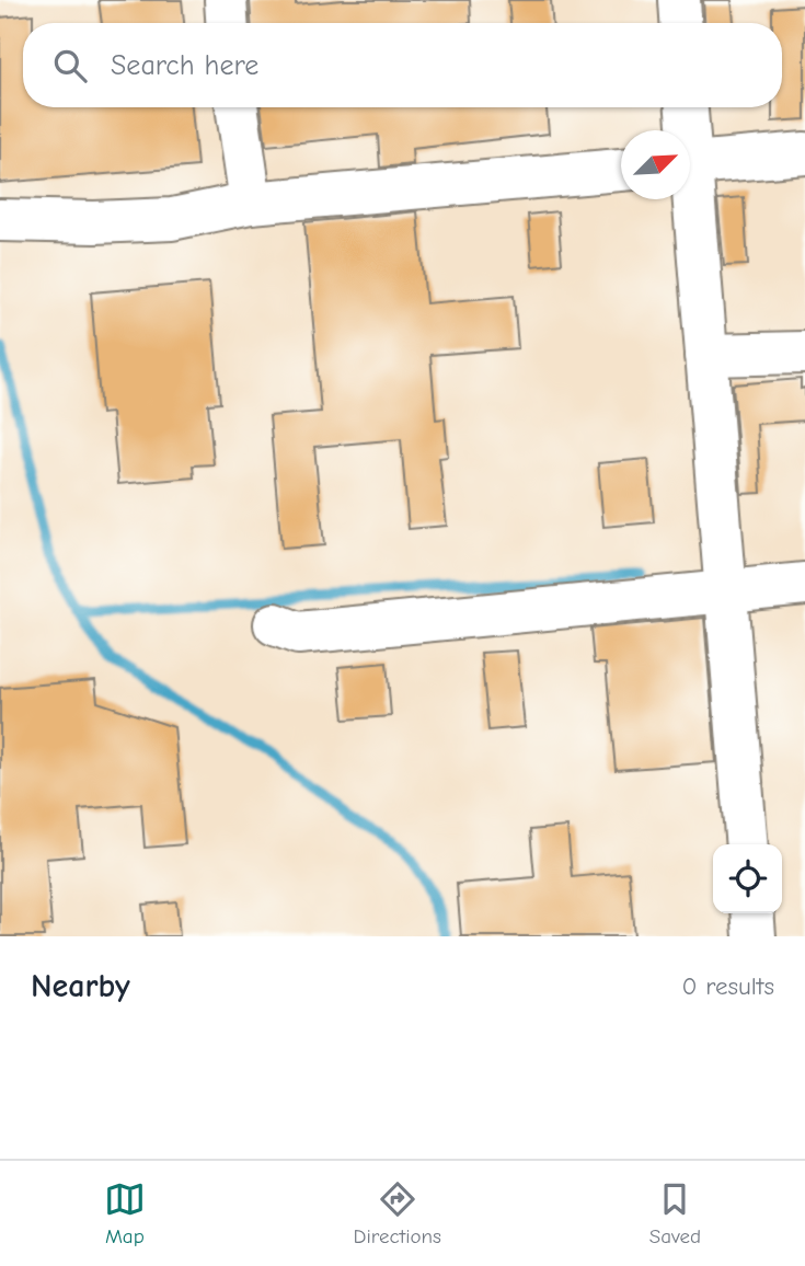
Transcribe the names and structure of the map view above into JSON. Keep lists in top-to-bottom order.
{
  "north": "top right",
  "page": {
    "search": "Search here",
    "heading": ["Nearby", "0 results"],
    "nav": ["Map", "Directions", "Saved"]
  }
}
